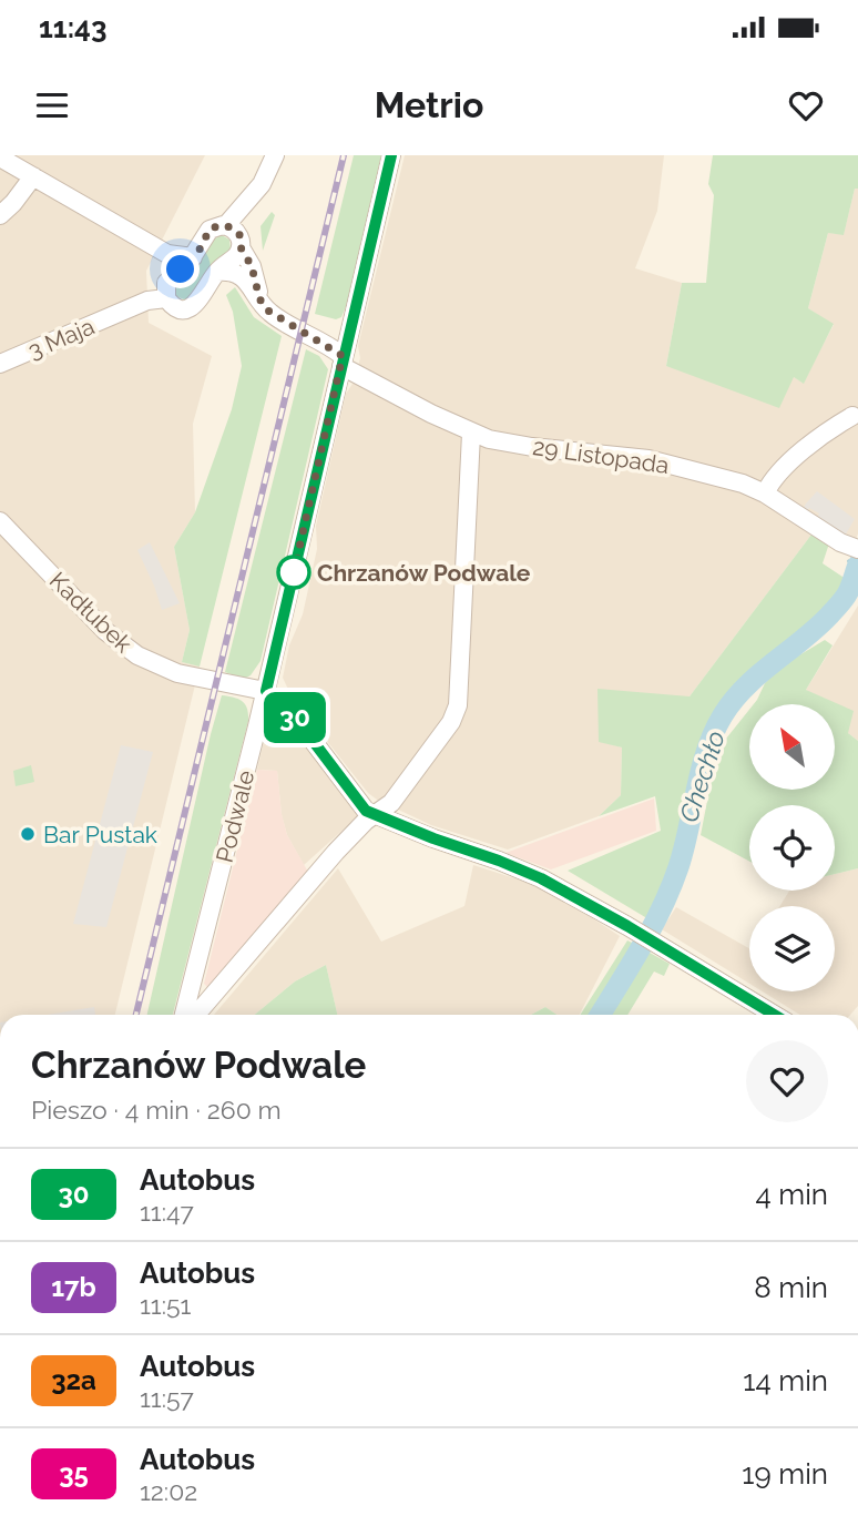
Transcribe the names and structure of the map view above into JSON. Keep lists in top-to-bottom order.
{
  "streets": {
    "street": [
      "3 Maja",
      "29 Listopada",
      "Kadłubek",
      "Podwale"
    ]
  },
  "crossings": [
    ["29 Listopada", "Podwale"],
    ["Kadłubek", "Podwale"]
  ],
  "water": ["Chechło"],
  "places": ["Chrzanów Podwale", "Bar Pustak"],
  "lines": ["bus line 30"],
  "north": "top left",
  "page": {
    "status": "11:43",
    "header": "Metrio",
    "on_map": "30",
    "heading": ["Chrzanów Podwale", "Pieszo · 4 min · 260 m"],
    "list": [
      {
        "mark": "30",
        "name": "Autobus",
        "note": "11:47",
        "value": "4 min"
      },
      {
        "mark": "17b",
        "name": "Autobus",
        "note": "11:51",
        "value": "8 min"
      },
      {
        "mark": "32a",
        "name": "Autobus",
        "note": "11:57",
        "value": "14 min"
      },
      {
        "mark": "35",
        "name": "Autobus",
        "note": "12:02",
        "value": "19 min"
      }
    ]
  }
}
